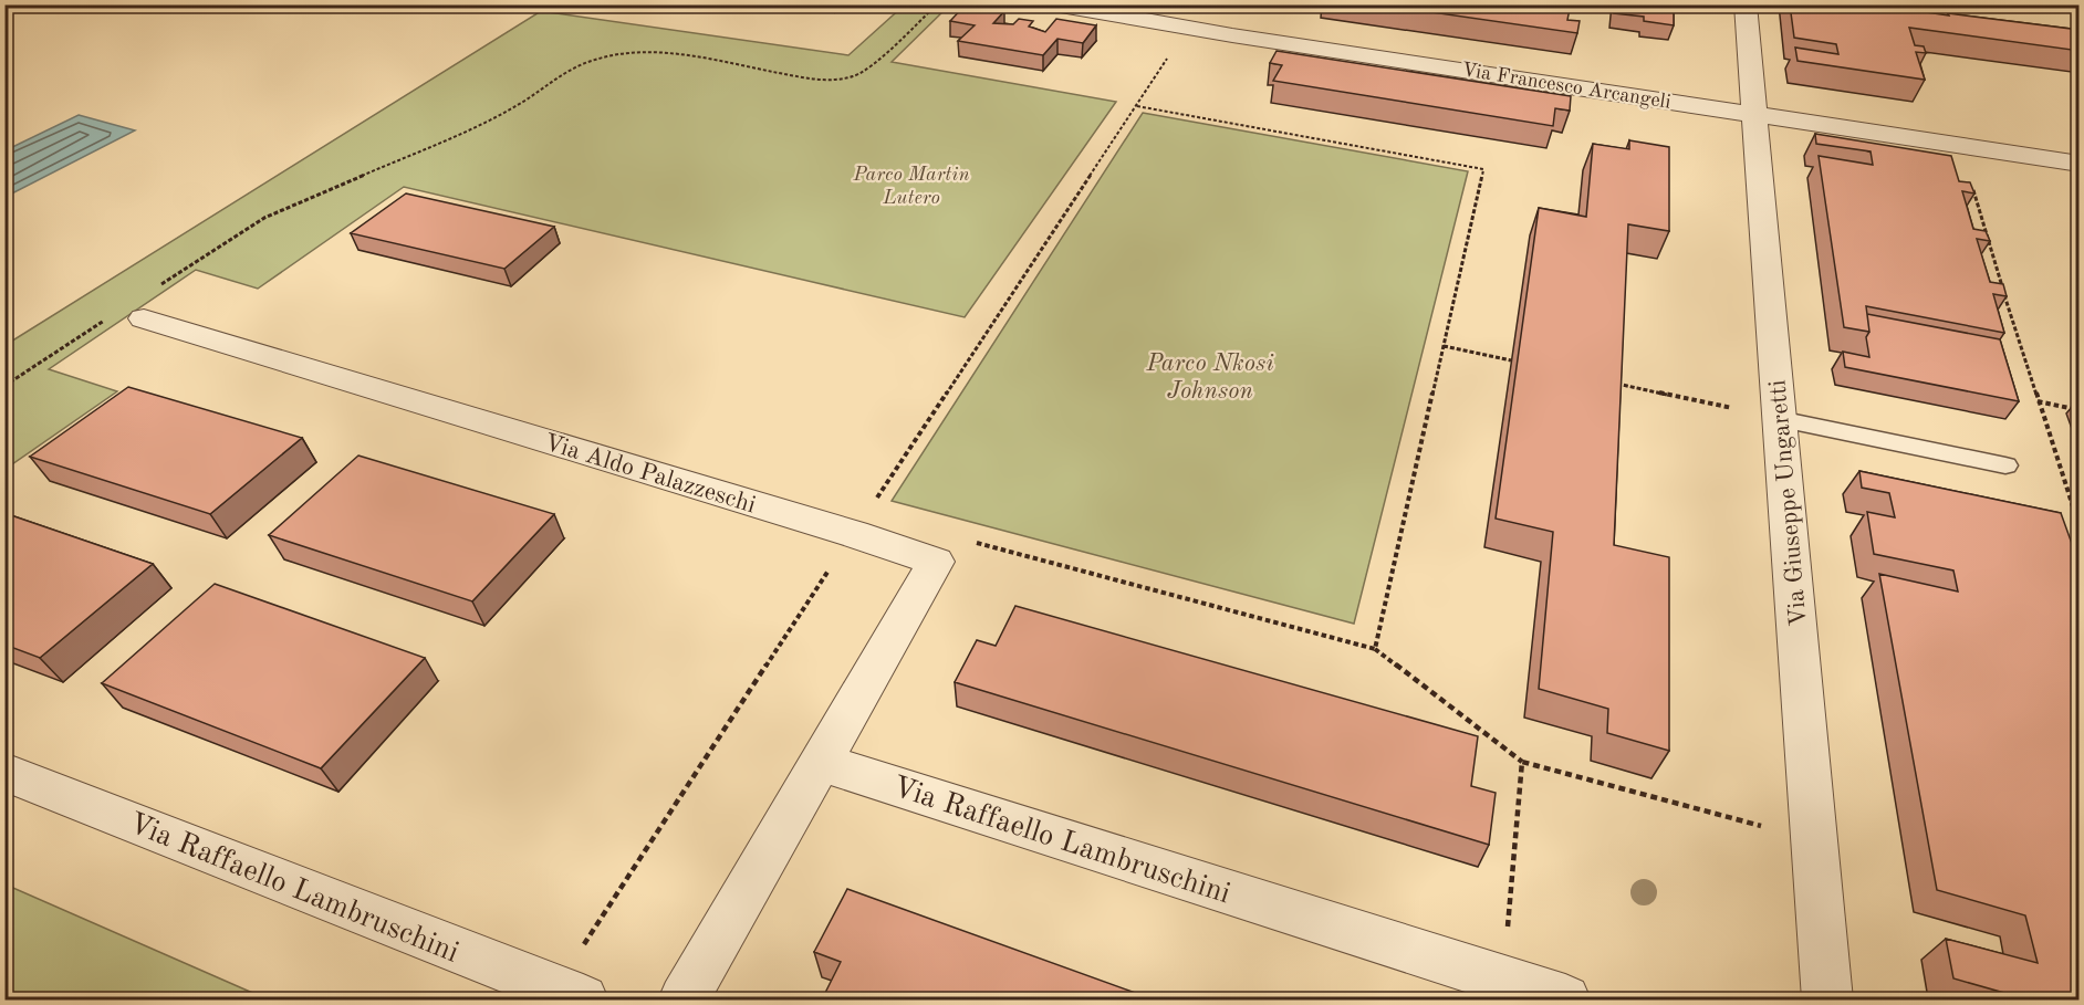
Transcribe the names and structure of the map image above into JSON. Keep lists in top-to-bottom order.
{
  "streets": {
    "street": [
      "Via Francesco Arcangeli",
      "Via Aldo Palazzeschi",
      "Via Giuseppe Ungaretti",
      "Via Raffaello Lambruschini"
    ]
  },
  "crossings": [
    ["Via Francesco Arcangeli", "Via Giuseppe Ungaretti"],
    ["Via Aldo Palazzeschi", "Via Raffaello Lambruschini"]
  ],
  "parks": ["Parco Martin Lutero", "Parco Nkosi Johnson"]
}
